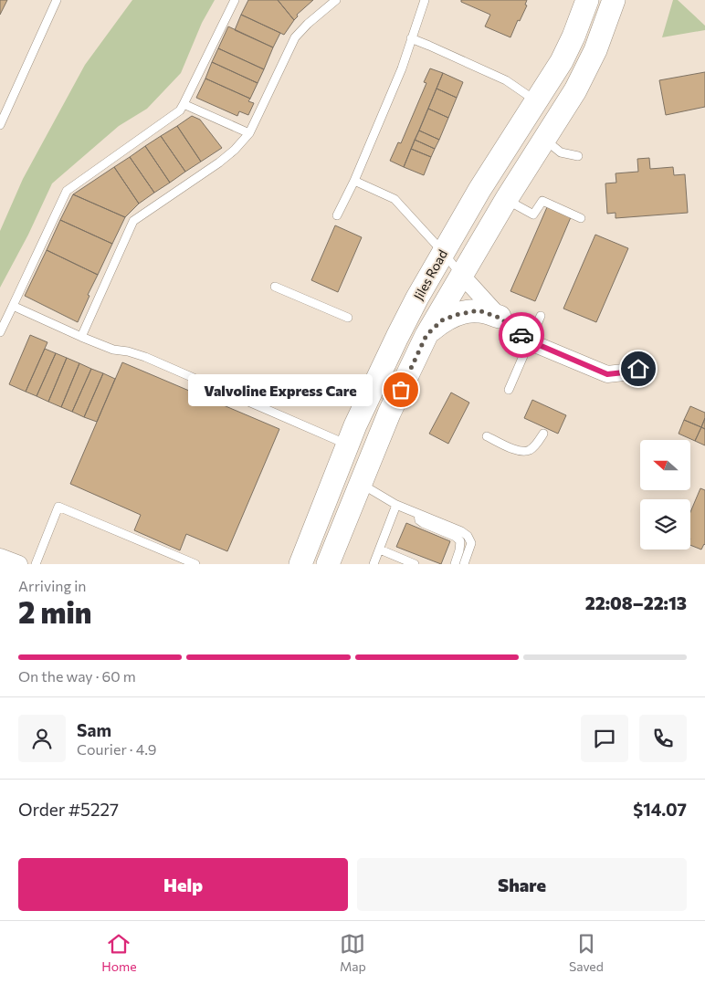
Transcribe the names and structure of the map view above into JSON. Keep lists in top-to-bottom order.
{
  "streets": {
    "street": ["Jiles Road"]
  },
  "places": ["Valvoline Express Care"],
  "north": "left",
  "page": {
    "bubble": "Valvoline Express Care",
    "heading": ["2 min", "Arriving in", "22:08–22:13"],
    "panel": [
      "Sam",
      "Courier · 4.9",
      "Order #5227",
      "$14.07"
    ],
    "bar": "On the way · 60 m",
    "buttons": ["Help", "Share"],
    "tabs": ["Home", "Map", "Saved"]
  }
}
